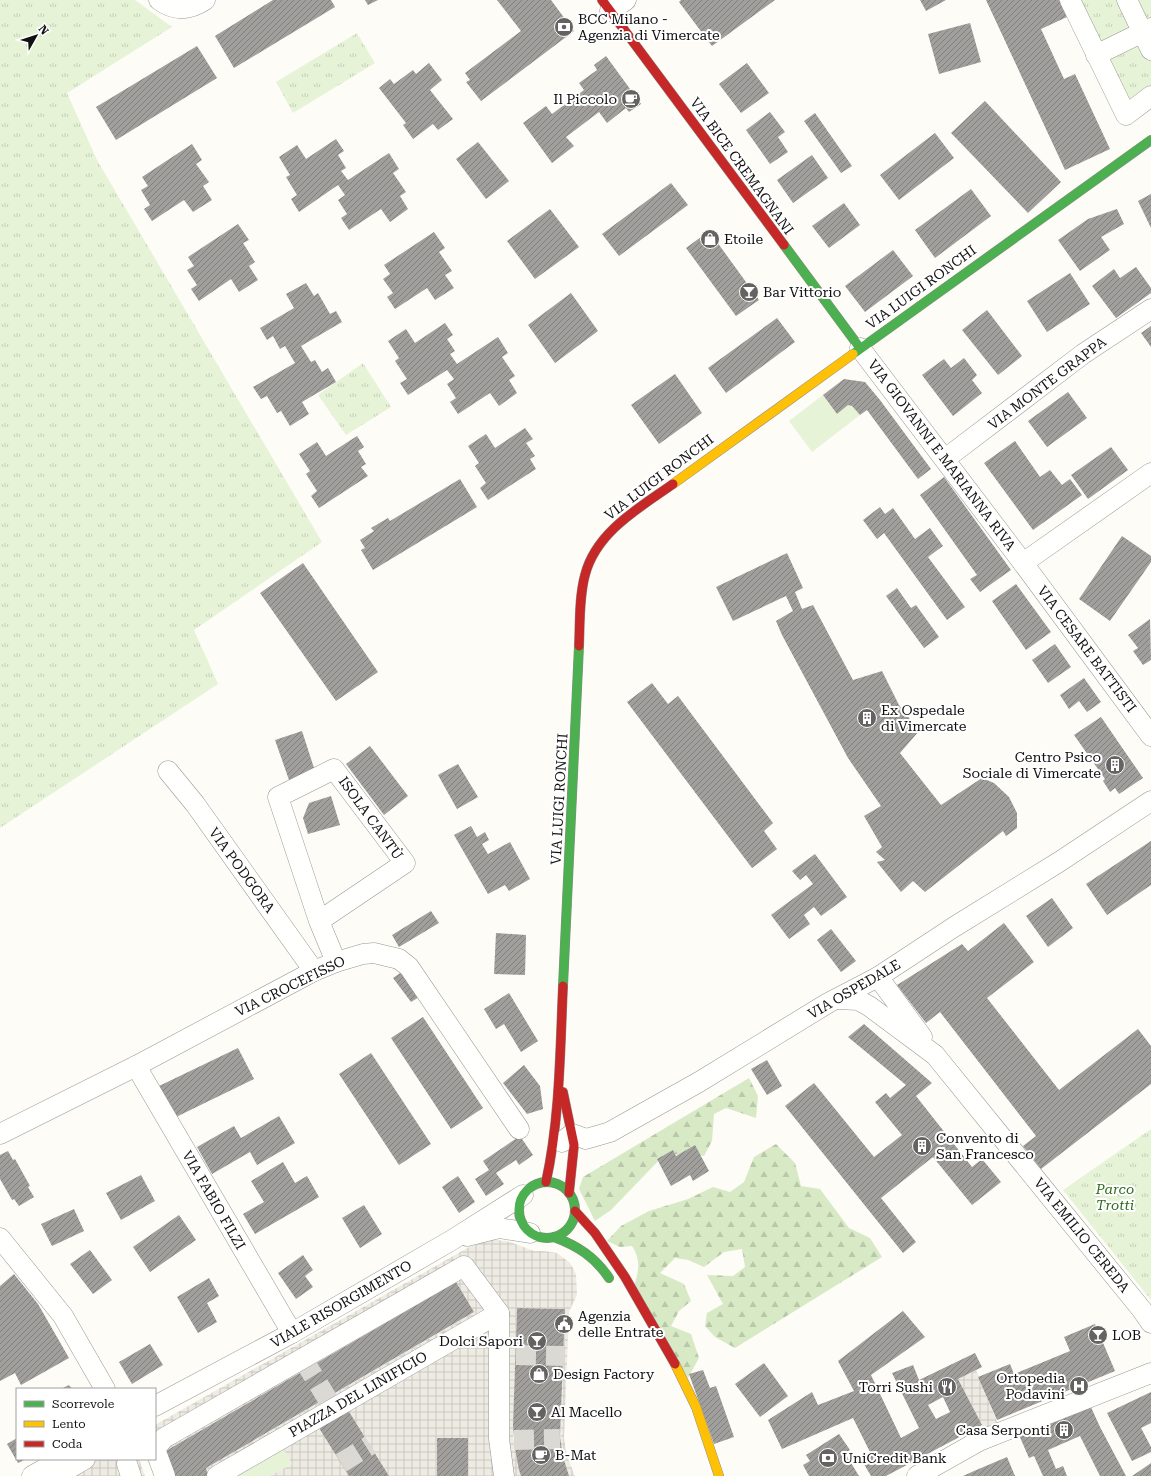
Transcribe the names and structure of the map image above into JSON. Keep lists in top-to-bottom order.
{
  "streets": {
    "street": [
      "VIA BICE CREMAGNANI",
      "VIA LUIGI RONCHI",
      "VIA MONTE GRAPPA",
      "VIA GIOVANNI E MARIANNA RIVA",
      "VIA CESARE BATTISTI",
      "ISOLA CANTÙ",
      "VIA PODGORA",
      "VIA CROCEFISSO",
      "VIA OSPEDALE",
      "VIA FABIO FILZI",
      "VIA EMILIO CEREDA",
      "VIALE RISORGIMENTO",
      "PIAZZA DEL LINIFICIO"
    ]
  },
  "crossings": [
    ["VIA BICE CREMAGNANI", "VIA LUIGI RONCHI"],
    ["VIA BICE CREMAGNANI", "VIA GIOVANNI E MARIANNA RIVA"],
    ["VIA LUIGI RONCHI", "VIA GIOVANNI E MARIANNA RIVA"],
    ["VIA LUIGI RONCHI", "VIA OSPEDALE"],
    ["VIA LUIGI RONCHI", "VIALE RISORGIMENTO"],
    ["VIA MONTE GRAPPA", "VIA GIOVANNI E MARIANNA RIVA"],
    ["VIA GIOVANNI E MARIANNA RIVA", "VIA CESARE BATTISTI"],
    ["ISOLA CANTÙ", "VIA CROCEFISSO"],
    ["VIA PODGORA", "VIA CROCEFISSO"],
    ["VIA CROCEFISSO", "VIA FABIO FILZI"],
    ["VIA OSPEDALE", "VIA EMILIO CEREDA"],
    ["VIA FABIO FILZI", "VIALE RISORGIMENTO"]
  ],
  "parks": ["Parco Trotti"],
  "places": {
    "bank": ["BCC Milano - Agenzia di Vimercate", "UniCredit Bank"],
    "cafe": ["Il Piccolo", "B-Mat"],
    "shop": ["Etoile", "Design Factory"],
    "bar": [
      "Bar Vittorio",
      "LOB",
      "Dolci Sapori",
      "Al Macello"
    ],
    "building": [
      "Ex Ospedale di Vimercate",
      "Centro Psico Sociale di Vimercate",
      "Convento di San Francesco",
      "Casa Serponti"
    ],
    "public building": ["Agenzia delle Entrate"],
    "hospital": ["Ortopedia Podavini"],
    "restaurant": ["Torri Sushi"]
  },
  "legend": ["Scorrevole", "Lento", "Coda"],
  "north": "top right"
}
